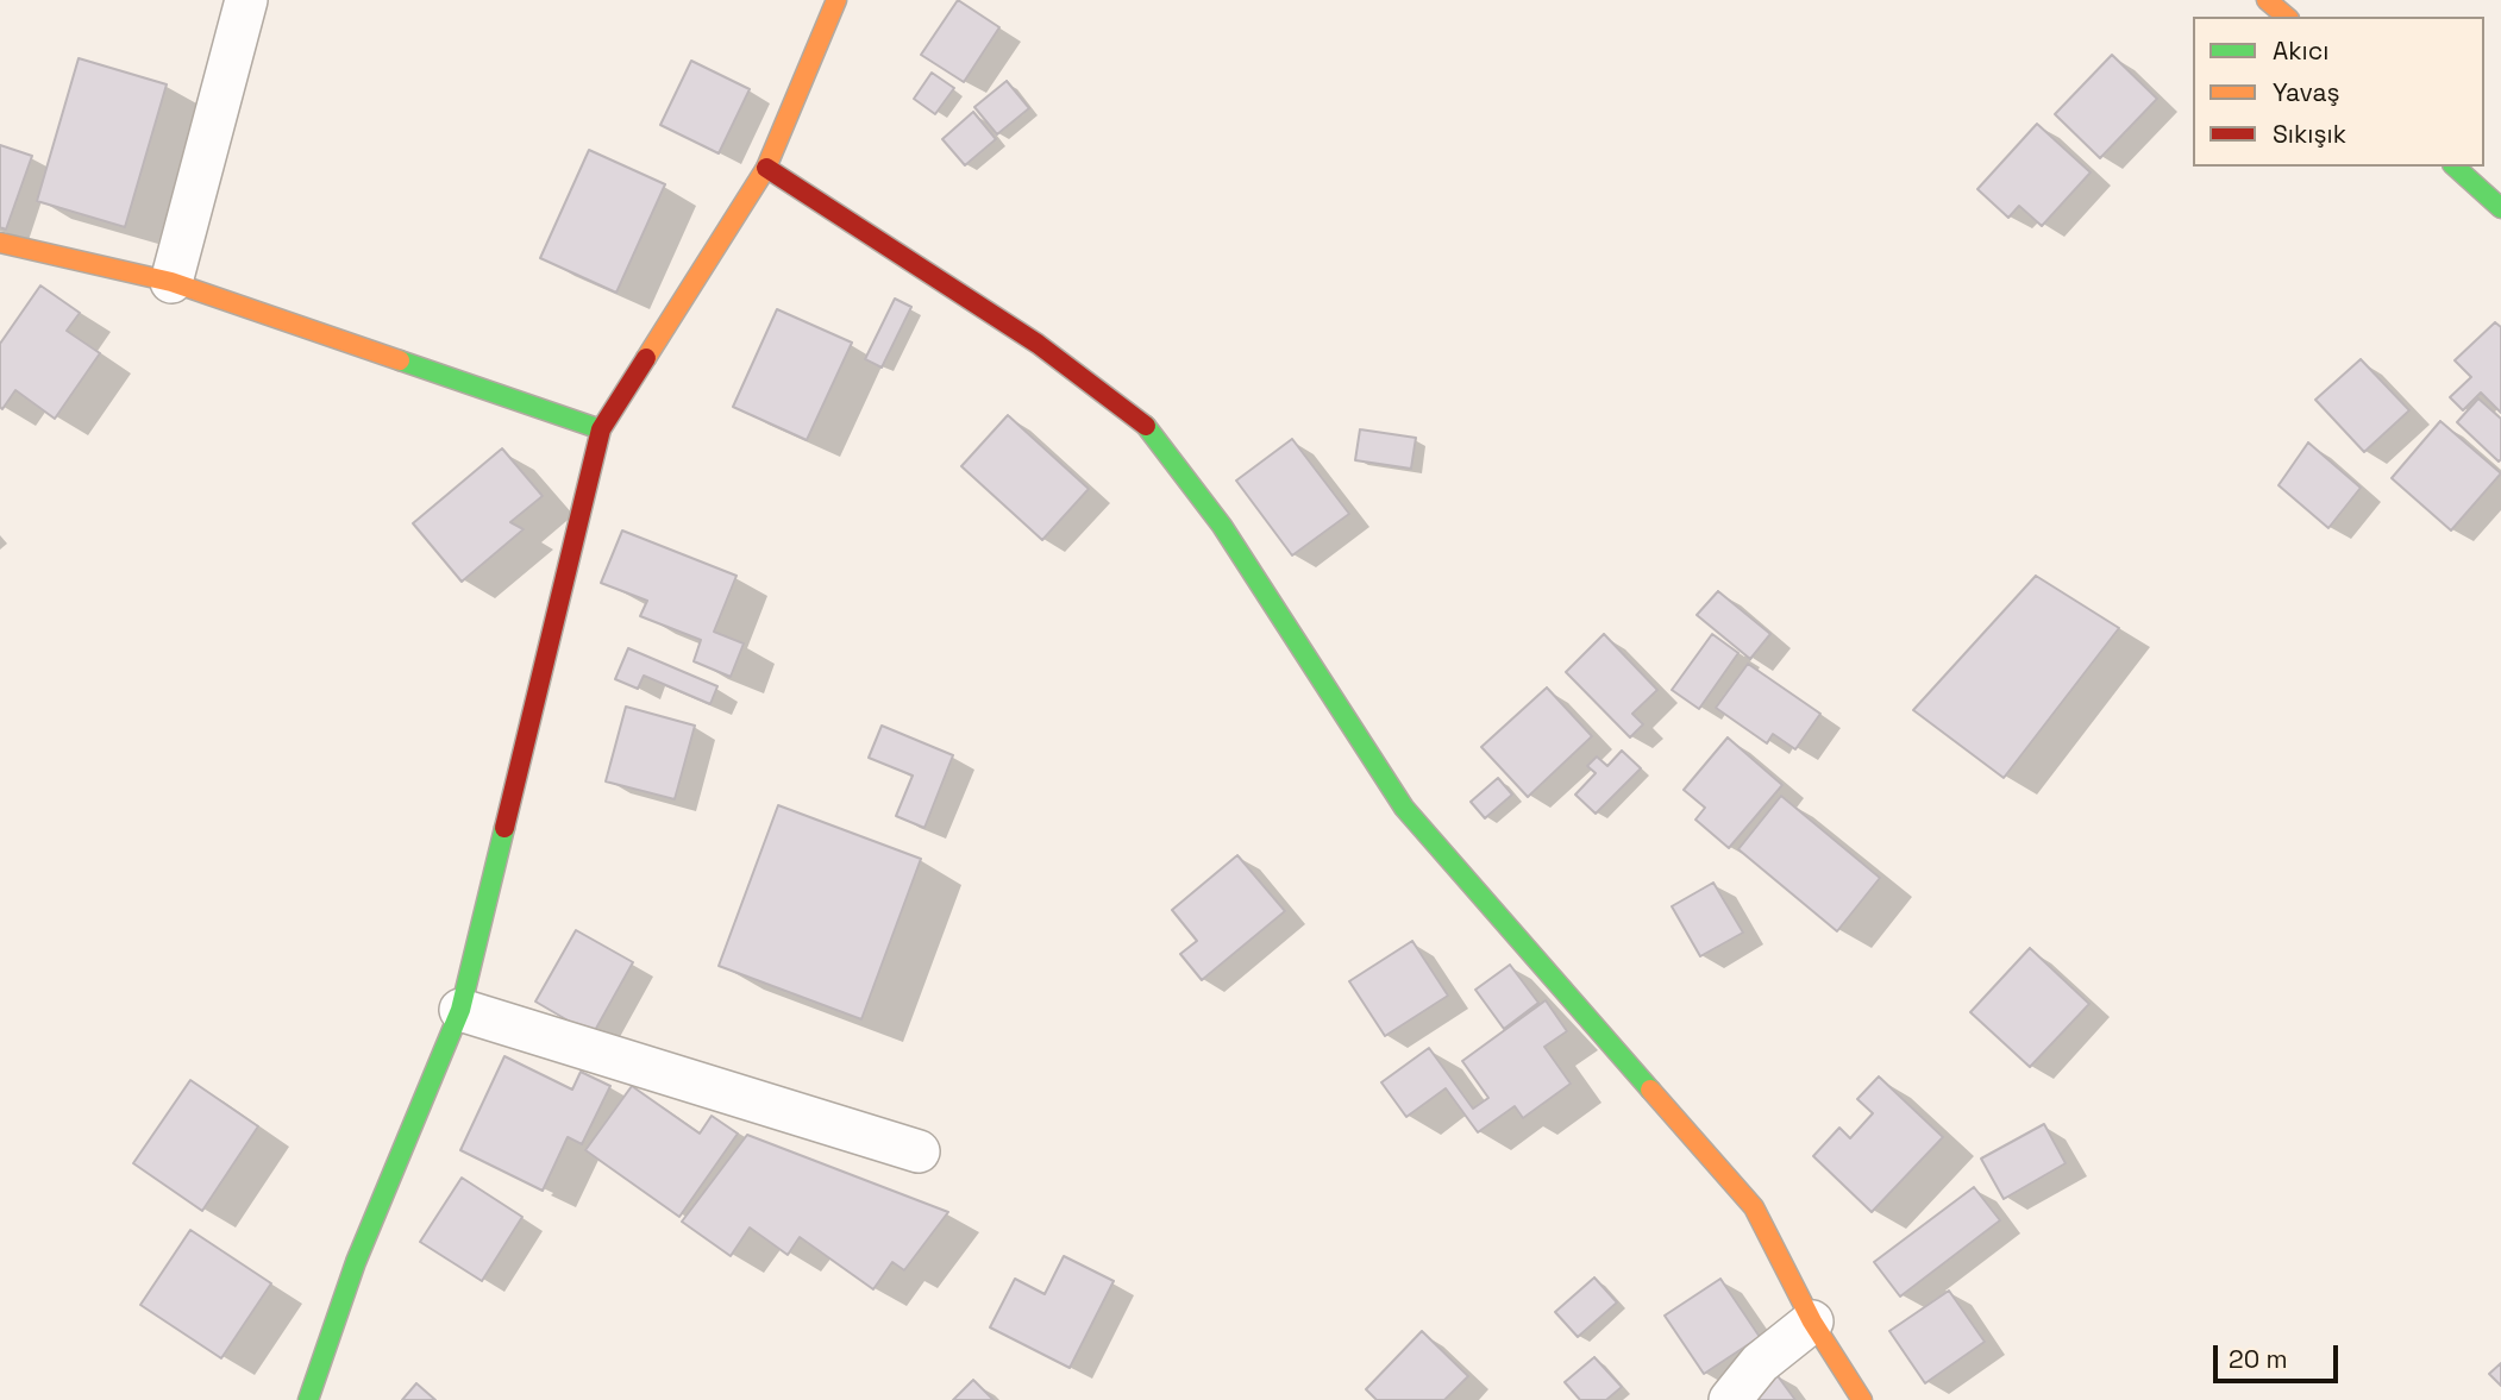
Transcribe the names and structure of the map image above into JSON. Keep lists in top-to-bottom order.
{
  "legend": ["Akıcı", "Yavaş", "Sıkışık"],
  "scale_bar": "20 m"
}
